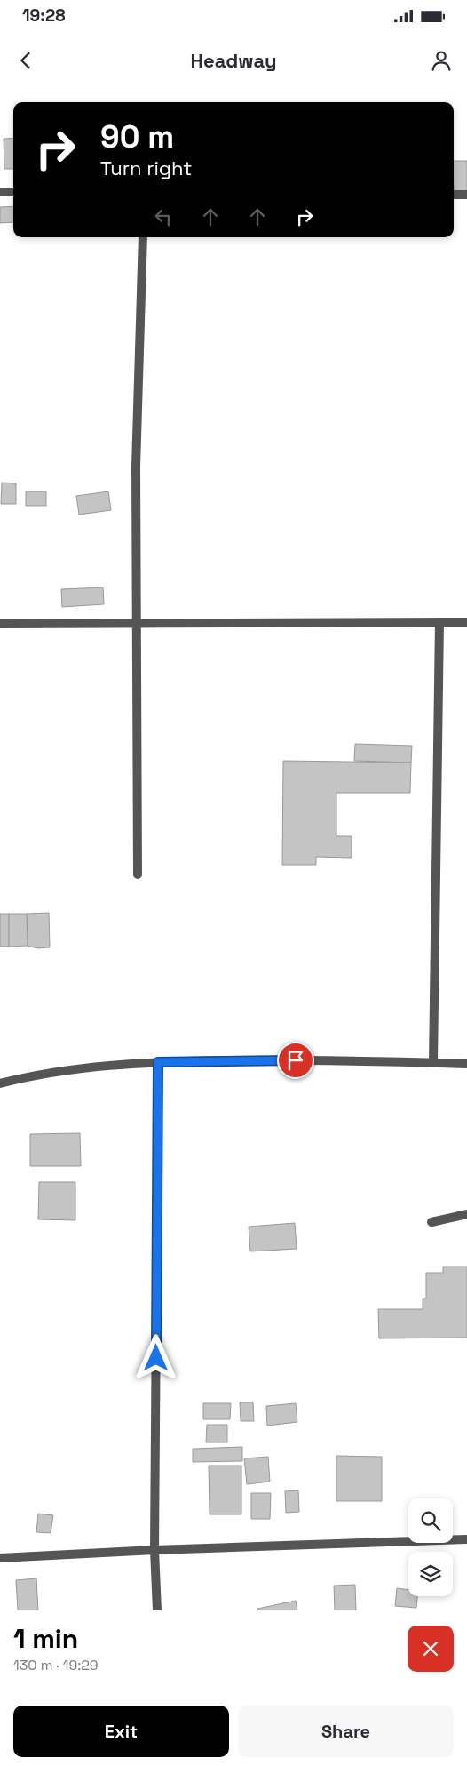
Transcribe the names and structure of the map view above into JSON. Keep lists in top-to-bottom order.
{
  "page": {
    "status": "19:28",
    "header": "Headway",
    "turn": ["90 m", "Turn right"],
    "heading": ["1 min", "130 m · 19:29"],
    "buttons": ["Exit", "Share"]
  }
}
